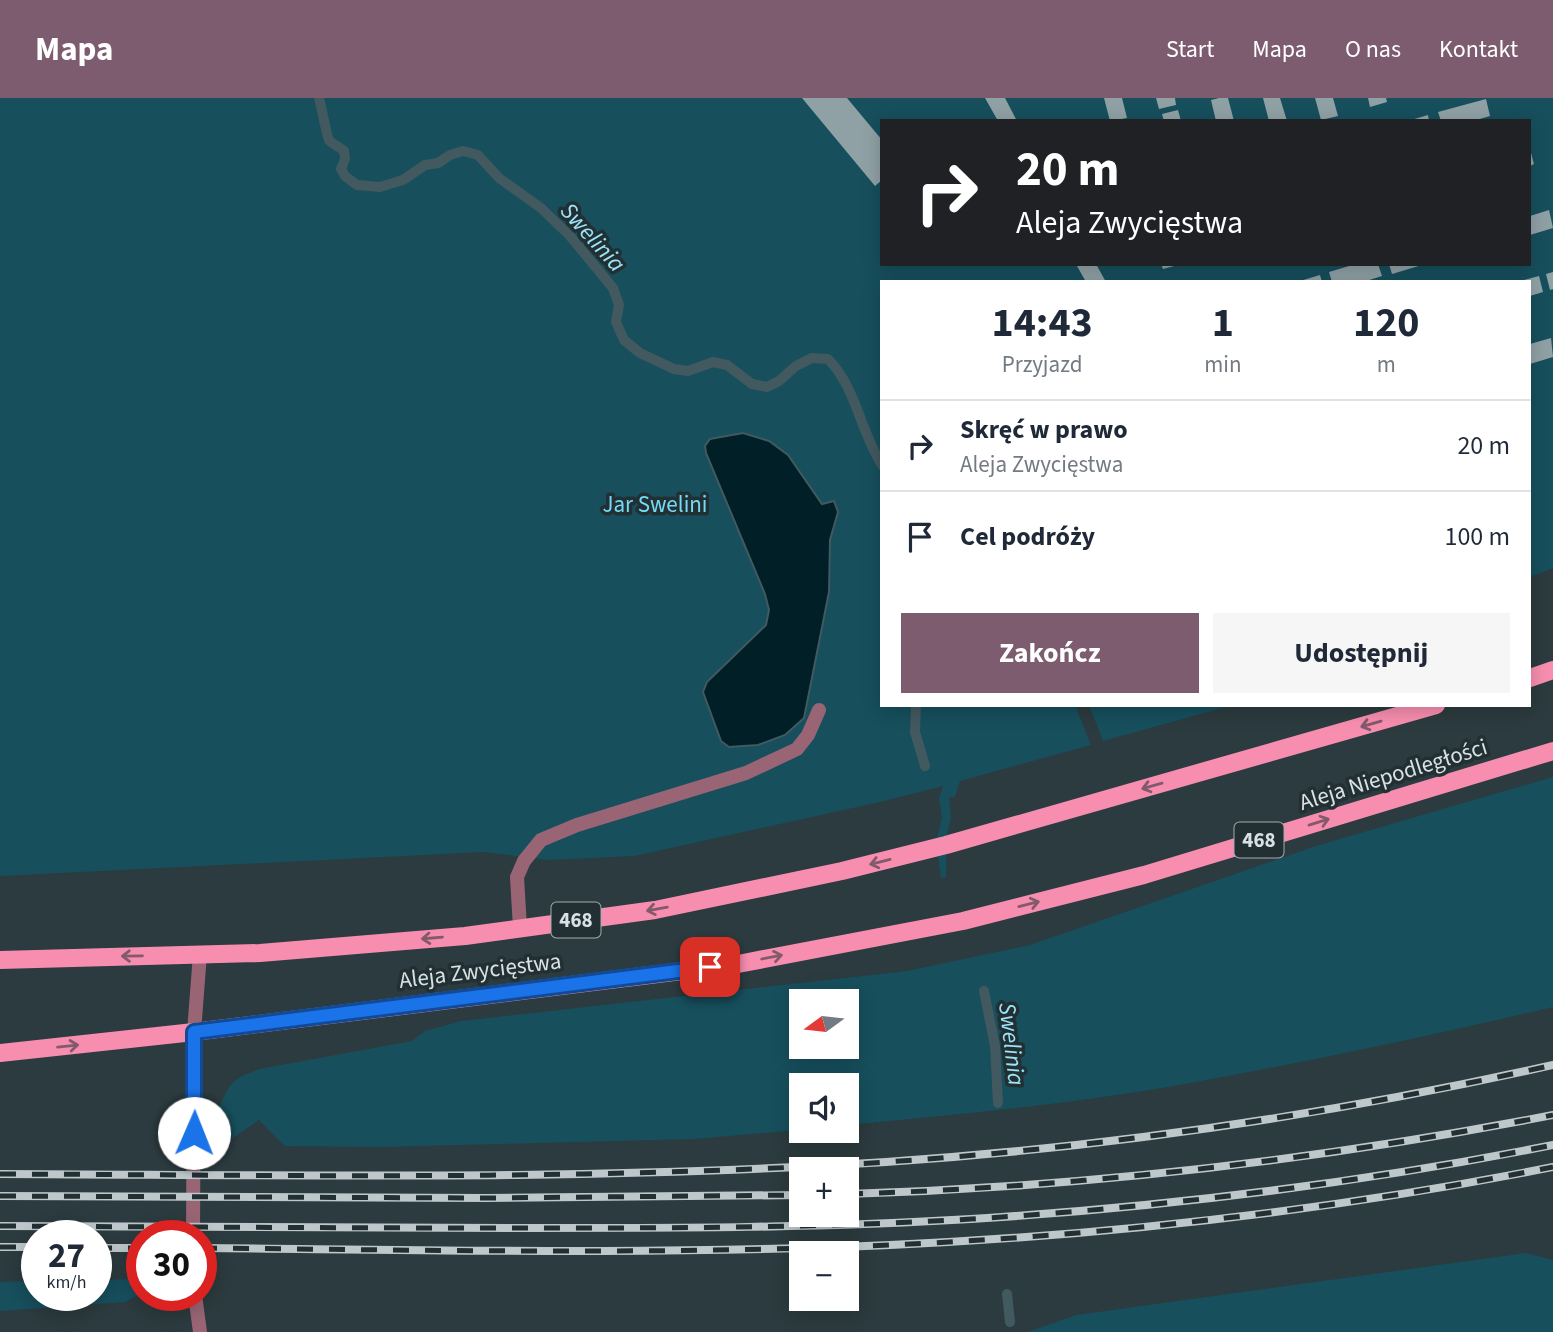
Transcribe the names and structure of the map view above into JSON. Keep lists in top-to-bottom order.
{
  "streets": {
    "main road": ["Aleja Niepodległości", "468", "Aleja Zwycięstwa"]
  },
  "crossings": [
    ["Aleja Niepodległości", "Aleja Zwycięstwa"]
  ],
  "one_way": ["Aleja Niepodległości"],
  "water": ["Swelinia"],
  "parks": ["Jar Swelini"],
  "north": "left",
  "page": {
    "header": "Mapa",
    "nav": [
      "Start",
      "Mapa",
      "O nas",
      "Kontakt"
    ],
    "turn": ["20 m", "Aleja Zwycięstwa"],
    "eta": [
      "14:43",
      "Przyjazd",
      "1",
      "min",
      "120",
      "m"
    ],
    "list": [
      {
        "name": "Skręć w prawo",
        "note": "Aleja Zwycięstwa",
        "value": "20 m"
      },
      {
        "name": "Cel podróży",
        "value": "100 m"
      }
    ],
    "buttons": ["Zakończ", "Udostępnij"],
    "map_buttons": ["+", "−"],
    "speed": "27 km/h",
    "limit": "30"
  }
}
